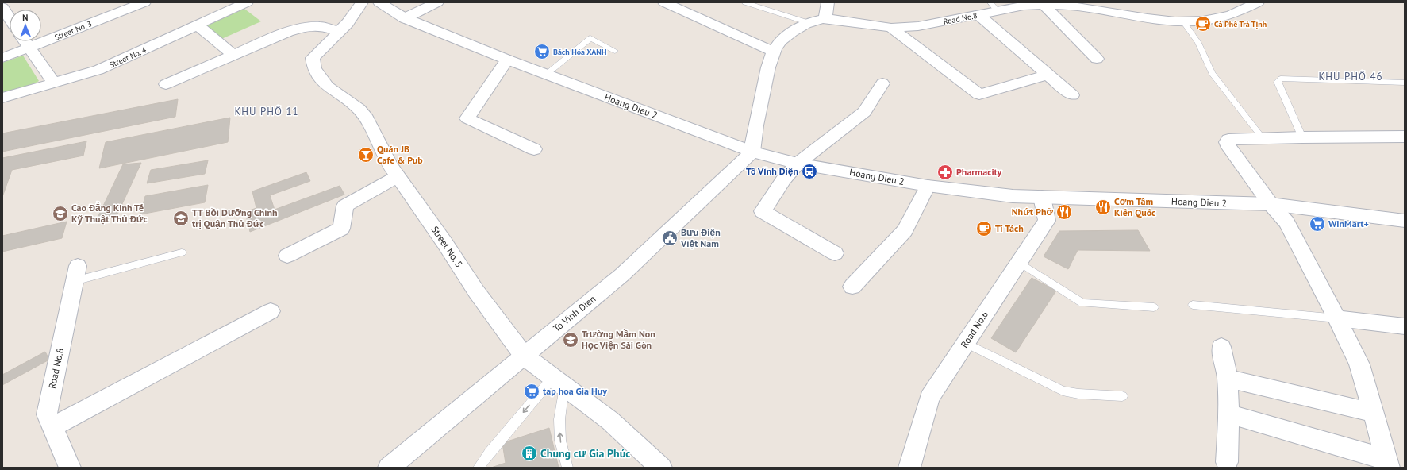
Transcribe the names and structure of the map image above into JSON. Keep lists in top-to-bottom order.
{
  "streets": {
    "street": [
      "Road No.8",
      "Street No. 3",
      "Street No. 4",
      "Hoang Dieu 2",
      "Street No. 5",
      "To Vinh Dien",
      "Road No.6"
    ]
  },
  "crossings": [
    ["Road No.8", "Hoang Dieu 2"],
    ["Road No.8", "To Vinh Dien"],
    ["Hoang Dieu 2", "To Vinh Dien"],
    ["Hoang Dieu 2", "Road No.6"],
    ["Street No. 5", "To Vinh Dien"]
  ],
  "districts": ["KHU PHỐ 46", "KHU PHỐ 11"],
  "places": {
    "cafe": ["Cà Phê Trà Tịnh", "Tí Tách"],
    "supermarket": ["Bách Hóa XANH", "WinMart+", "tap hoa Gia Huy"],
    "bar": ["Quán JB Cafe & Pub"],
    "bus stop": ["Tô Vĩnh Diện"],
    "pharmacy": ["Pharmacity"],
    "restaurant": ["Cơm Tấm Kiến Quốc", "Nhứt Phở"],
    "school or university": ["Cao Đẳng Kinh Tế Kỹ Thuật Thủ Đức", "TT Bồi Dưỡng Chính trị Quận Thủ Đức", "Trường Mầm Non Học Viện Sài Gòn"],
    "public building": ["Bưu Điện Việt Nam"],
    "building": ["Chung cư Gia Phúc"]
  },
  "north": "top"
}
